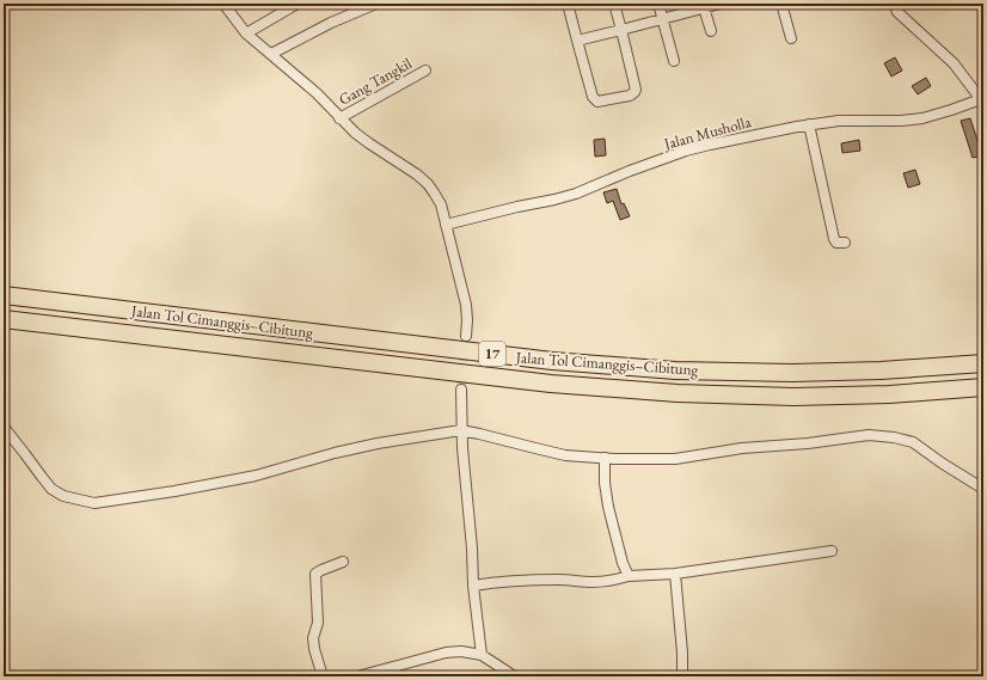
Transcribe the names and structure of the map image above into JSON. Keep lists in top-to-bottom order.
{
  "streets": {
    "highway": ["Jalan Tol Cimanggis–Cibitung", "17"],
    "street": ["Gang Tangkil", "Jalan Musholla"]
  }
}
